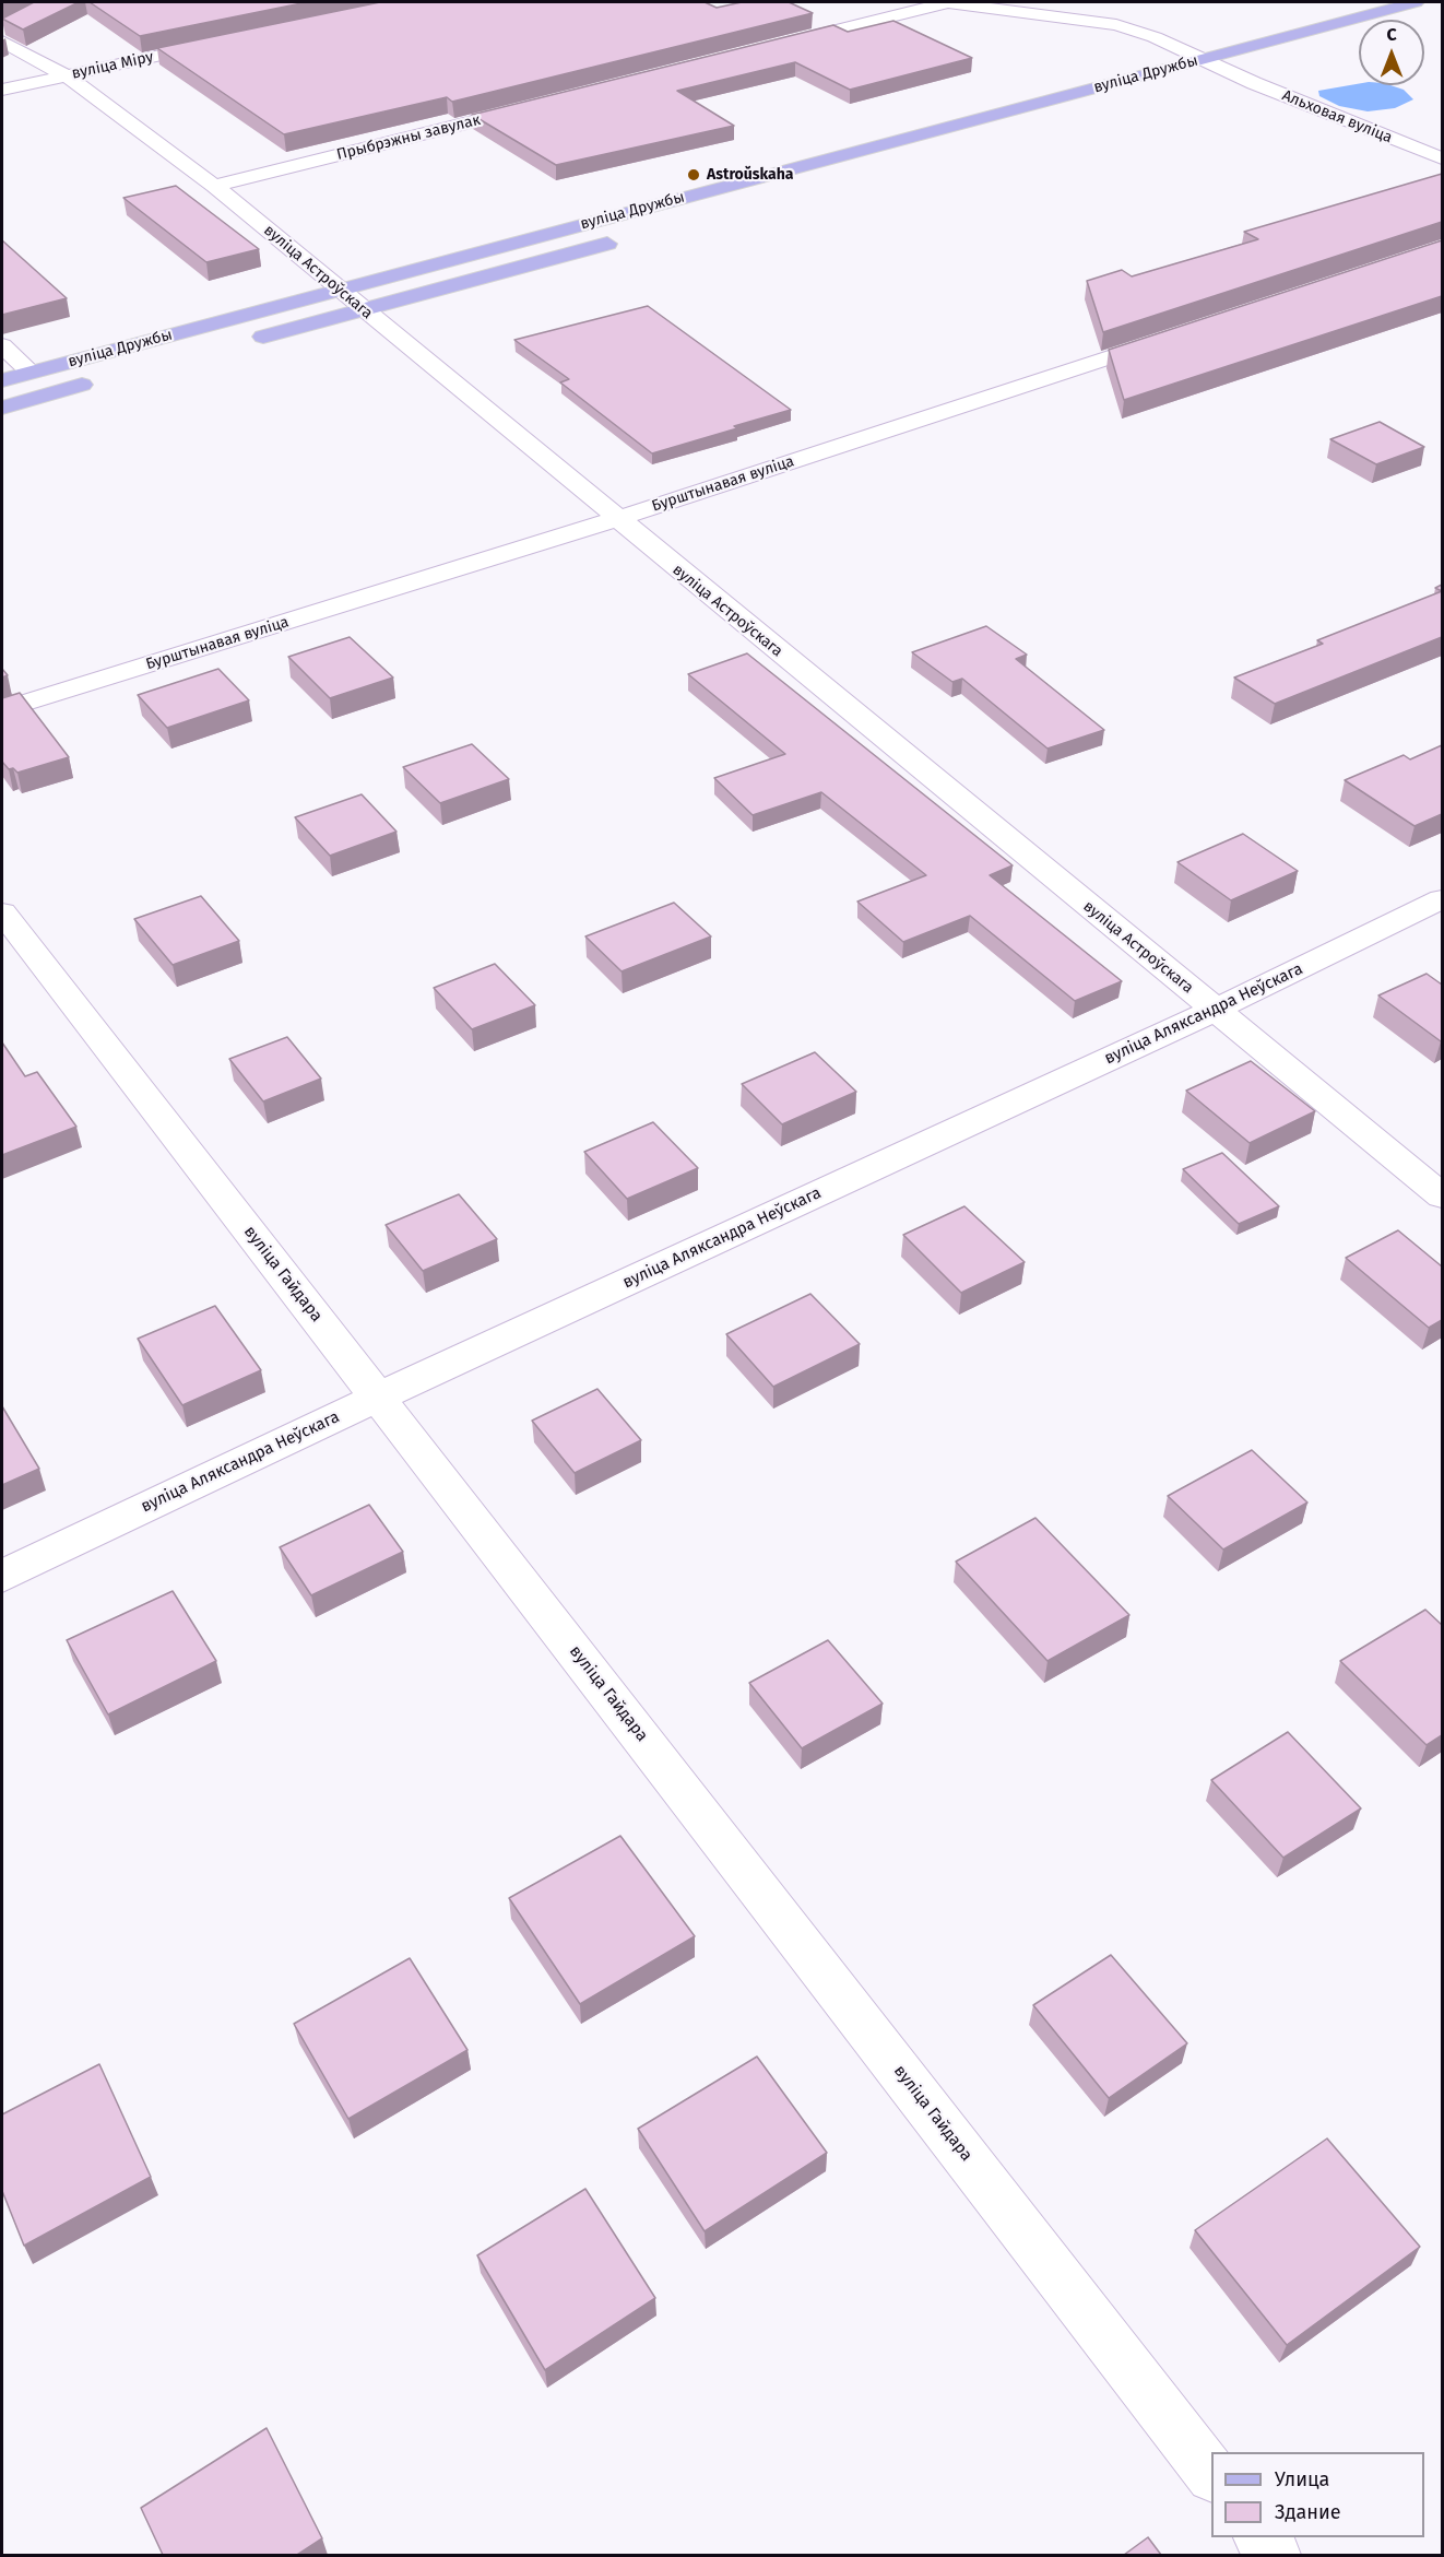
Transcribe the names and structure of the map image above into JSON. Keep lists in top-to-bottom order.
{
  "streets": {
    "main road": ["вуліца Дружбы"],
    "street": [
      "вуліца Міру",
      "Альховая вуліца",
      "Прыбрэжны завулак",
      "вуліца Астроўскага",
      "Бурштынавая вуліца",
      "вуліца Аляксандра Неўскага",
      "вуліца Гайдара"
    ]
  },
  "crossings": [
    ["вуліца Міру", "вуліца Астроўскага"],
    ["вуліца Дружбы", "Альховая вуліца"],
    ["вуліца Дружбы", "вуліца Астроўскага"],
    ["Прыбрэжны завулак", "вуліца Астроўскага"],
    ["вуліца Астроўскага", "Бурштынавая вуліца"],
    ["вуліца Астроўскага", "вуліца Аляксандра Неўскага"],
    ["вуліца Аляксандра Неўскага", "вуліца Гайдара"]
  ],
  "places": ["Astroŭskaha"],
  "legend": ["Улица", "Здание"],
  "north": "top"
}
